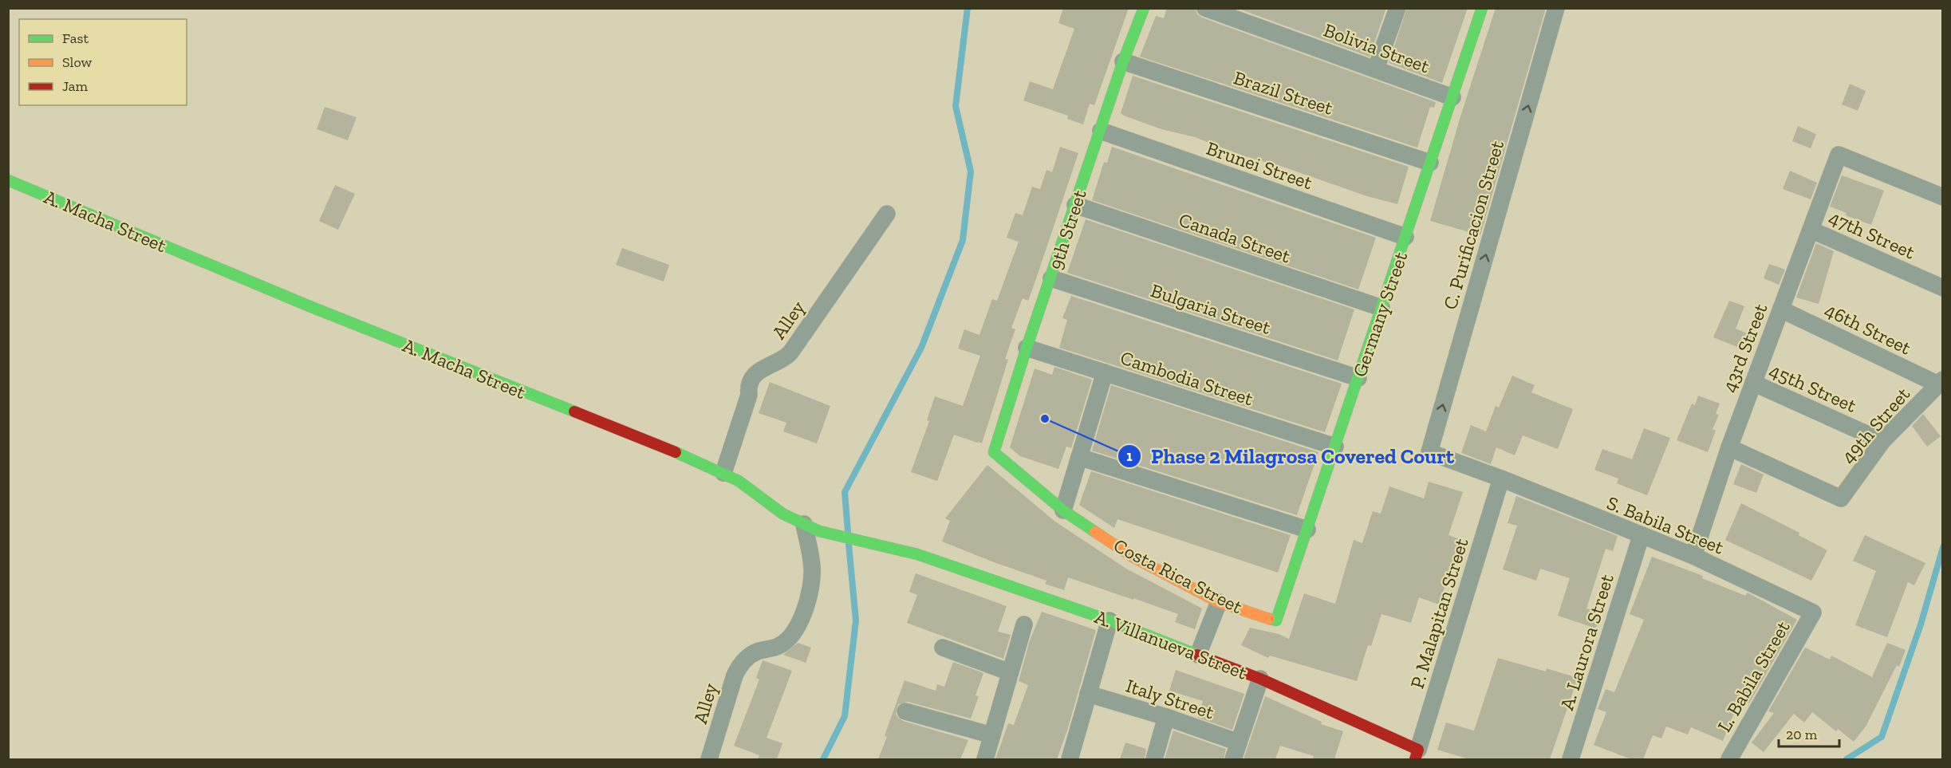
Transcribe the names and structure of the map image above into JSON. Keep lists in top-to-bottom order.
{
  "streets": {
    "street": [
      "Bolivia Street",
      "Brazil Street",
      "Brunei Street",
      "A. Macha Street",
      "C. Purificacion Street",
      "9th Street",
      "47th Street",
      "Canada Street",
      "Bulgaria Street",
      "Germany Street",
      "Alley",
      "46th Street",
      "43rd Street",
      "Cambodia Street",
      "45th Street",
      "49th Street",
      "S. Babila Street",
      "Costa Rica Street",
      "P. Malapitan Street",
      "A. Laurora Street",
      "A. Villanueva Street",
      "L. Babila Street",
      "Italy Street"
    ]
  },
  "crossings": [
    ["Bolivia Street", "Germany Street"],
    ["Brazil Street", "9th Street"],
    ["Brazil Street", "Germany Street"],
    ["Brunei Street", "9th Street"],
    ["Brunei Street", "Germany Street"],
    ["A. Macha Street", "Alley"],
    ["A. Macha Street", "A. Villanueva Street"],
    ["C. Purificacion Street", "S. Babila Street"],
    ["9th Street", "Canada Street"],
    ["9th Street", "Bulgaria Street"],
    ["9th Street", "Cambodia Street"],
    ["9th Street", "Costa Rica Street"],
    ["47th Street", "43rd Street"],
    ["Canada Street", "Germany Street"],
    ["Bulgaria Street", "Germany Street"],
    ["Germany Street", "Cambodia Street"],
    ["Germany Street", "Costa Rica Street"],
    ["46th Street", "43rd Street"],
    ["46th Street", "49th Street"],
    ["43rd Street", "45th Street"],
    ["43rd Street", "49th Street"],
    ["43rd Street", "S. Babila Street"],
    ["45th Street", "49th Street"],
    ["S. Babila Street", "P. Malapitan Street"],
    ["S. Babila Street", "A. Laurora Street"],
    ["S. Babila Street", "L. Babila Street"],
    ["P. Malapitan Street", "A. Villanueva Street"]
  ],
  "one_way": ["C. Purificacion Street"],
  "places": ["Phase 2 Milagrosa Covered Court"],
  "legend": ["Fast", "Slow", "Jam"],
  "scale_bar": "20 m"
}
